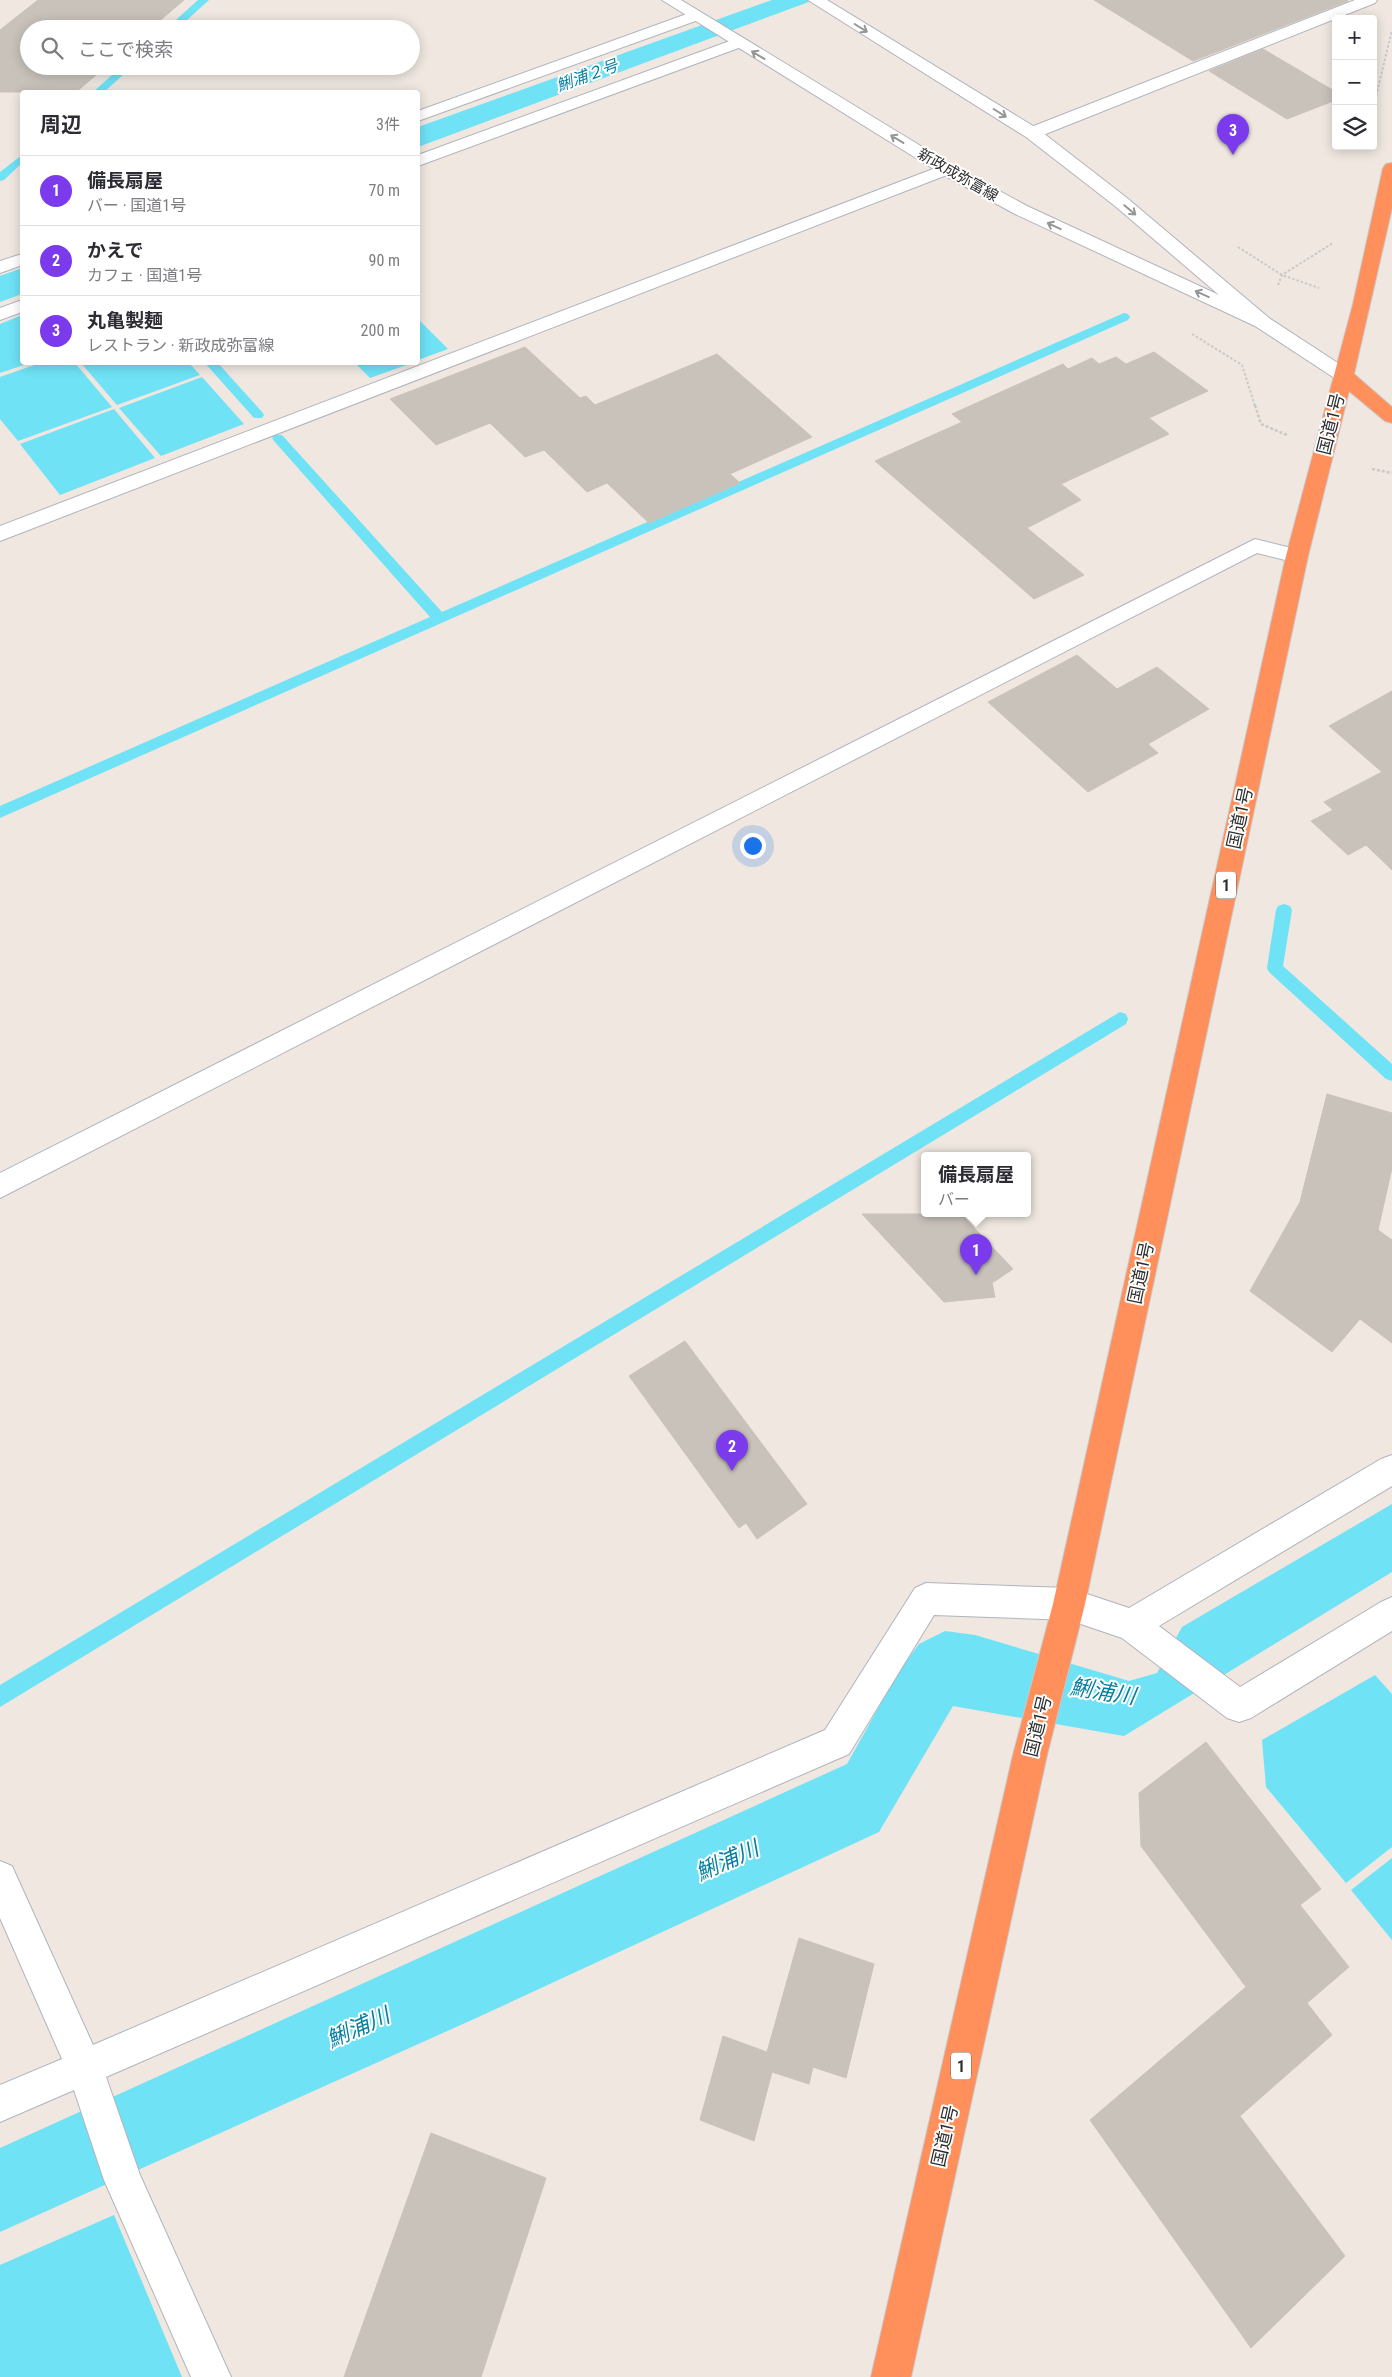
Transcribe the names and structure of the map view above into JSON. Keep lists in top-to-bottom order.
{
  "streets": {
    "highway": ["国道1号", "1"],
    "street": ["新政成弥富線"]
  },
  "crossings": [
    ["新政成弥富線", "国道1号"]
  ],
  "water": ["鯏浦２号", "鯏浦川"],
  "page": {
    "map_buttons": ["+", "−"],
    "search": "ここで検索",
    "heading": ["周辺", "3件"],
    "pins": ["3", "1", "2"],
    "list": [
      {
        "mark": "1",
        "name": "備長扇屋",
        "note": "バー · 国道1号",
        "value": "70 m"
      },
      {
        "mark": "2",
        "name": "かえで",
        "note": "カフェ · 国道1号",
        "value": "90 m"
      },
      {
        "mark": "3",
        "name": "丸亀製麺",
        "note": "レストラン · 新政成弥富線",
        "value": "200 m"
      }
    ],
    "popup": ["備長扇屋", "バー"]
  }
}
